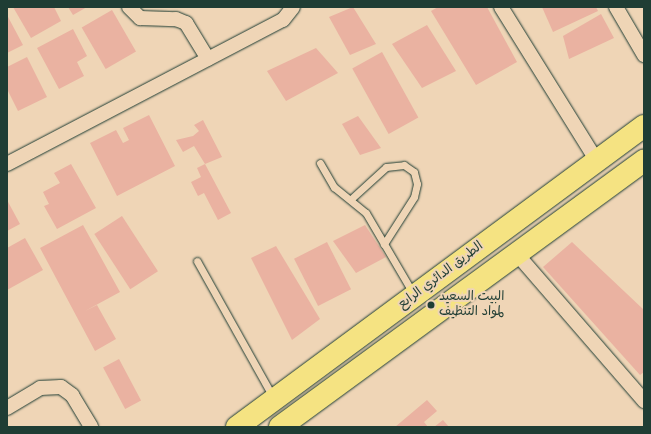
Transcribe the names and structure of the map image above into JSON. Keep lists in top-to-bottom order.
{
  "streets": {
    "main road": ["الطريق الدائري الرابع"]
  },
  "places": ["البيت السعيد لمواد التنظيف"]
}
